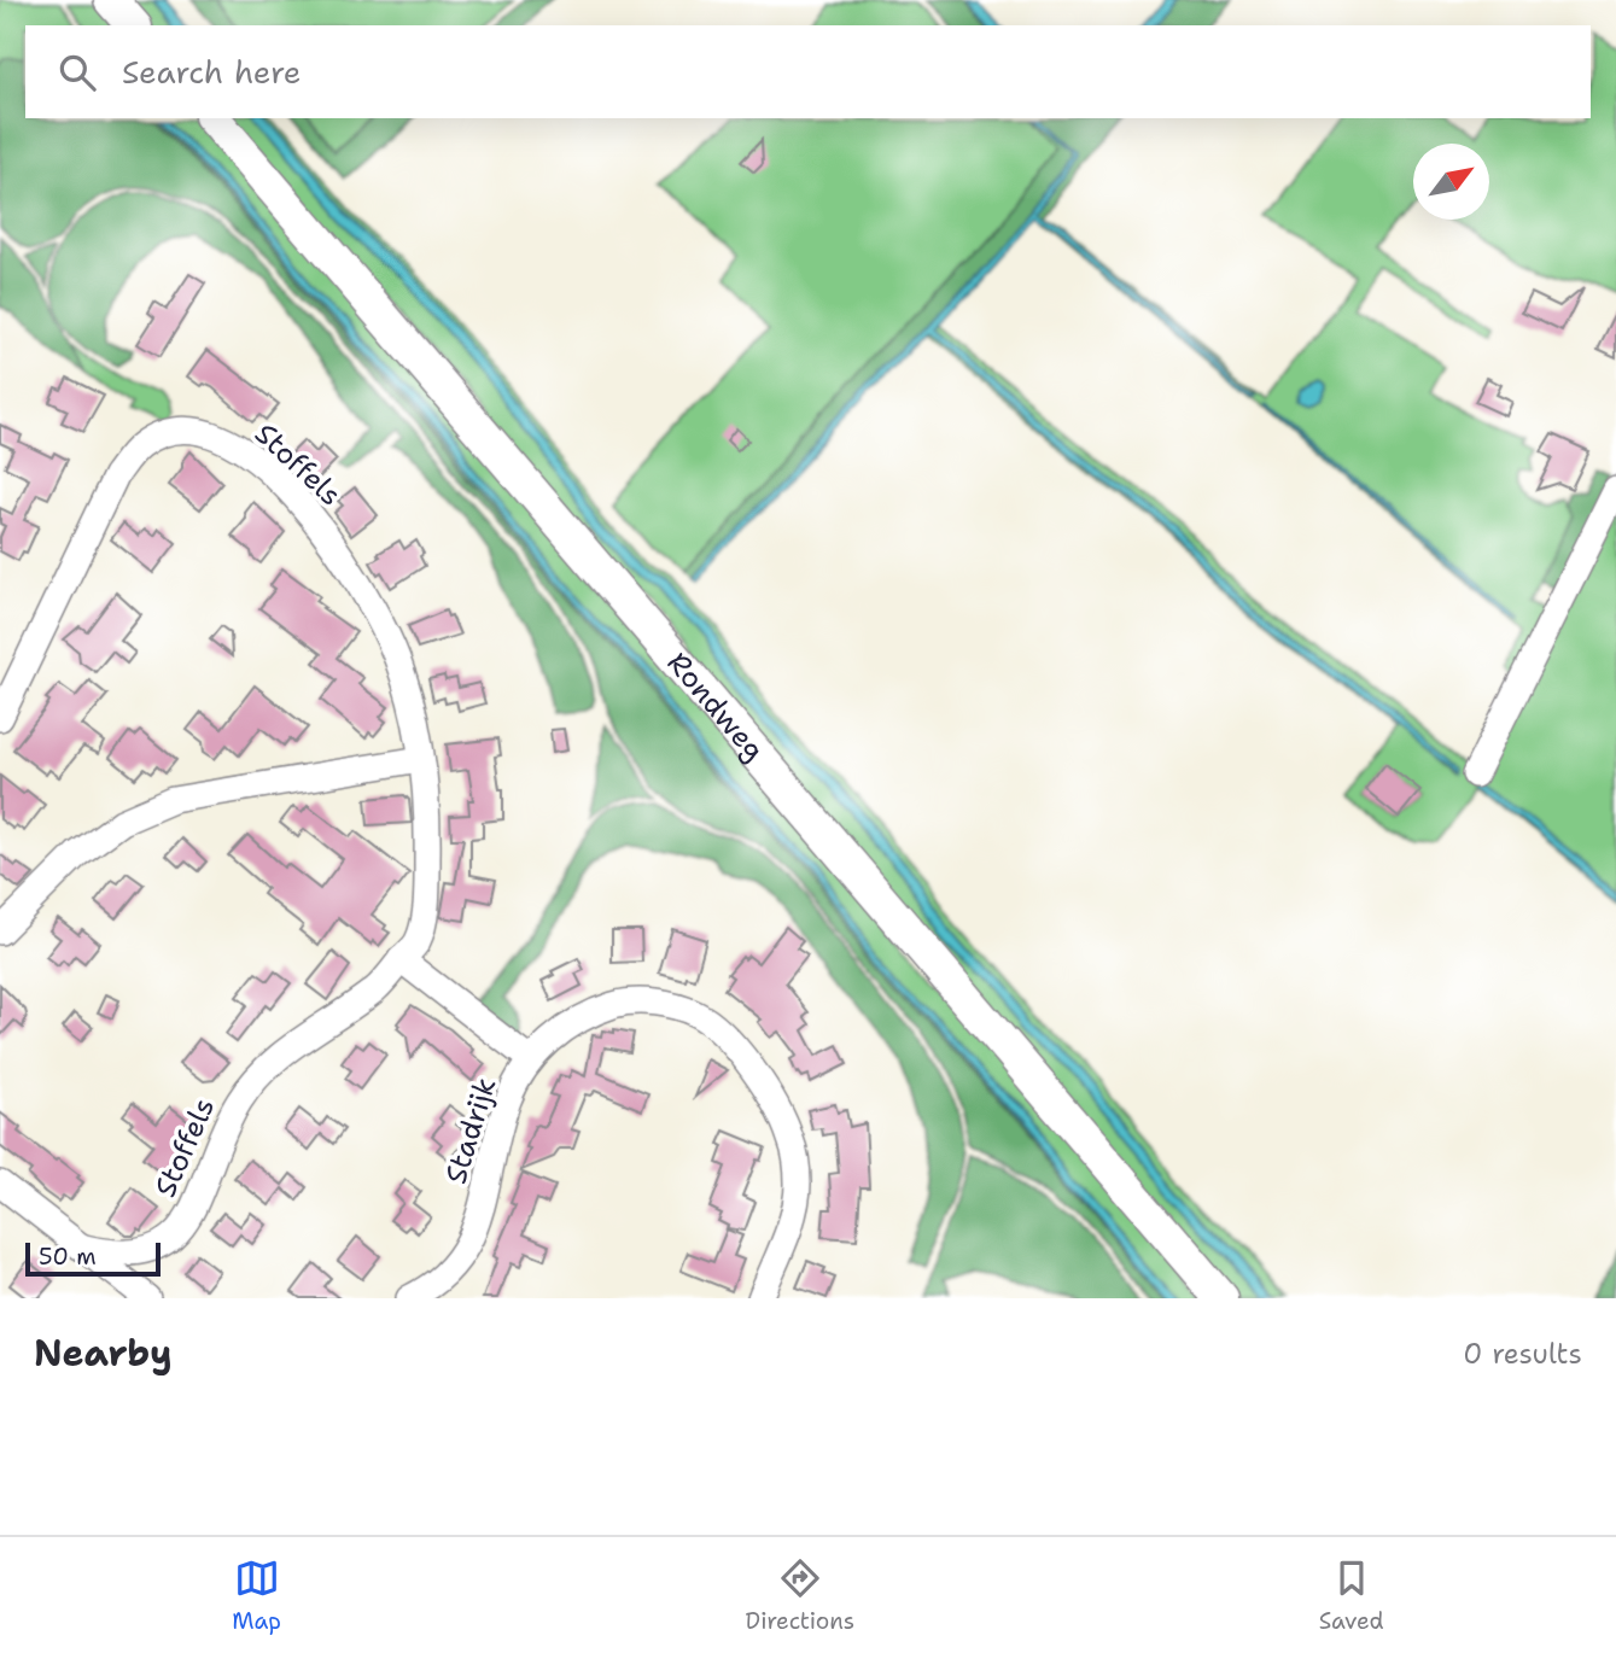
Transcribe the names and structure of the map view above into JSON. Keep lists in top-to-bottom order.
{
  "streets": {
    "main road": ["Rondweg"],
    "street": ["Stoffels", "Stadrijk"]
  },
  "scale_bar": "50 m",
  "north": "top right",
  "page": {
    "search": "Search here",
    "scale": "50 m",
    "heading": ["Nearby", "0 results"],
    "nav": ["Map", "Directions", "Saved"]
  }
}
